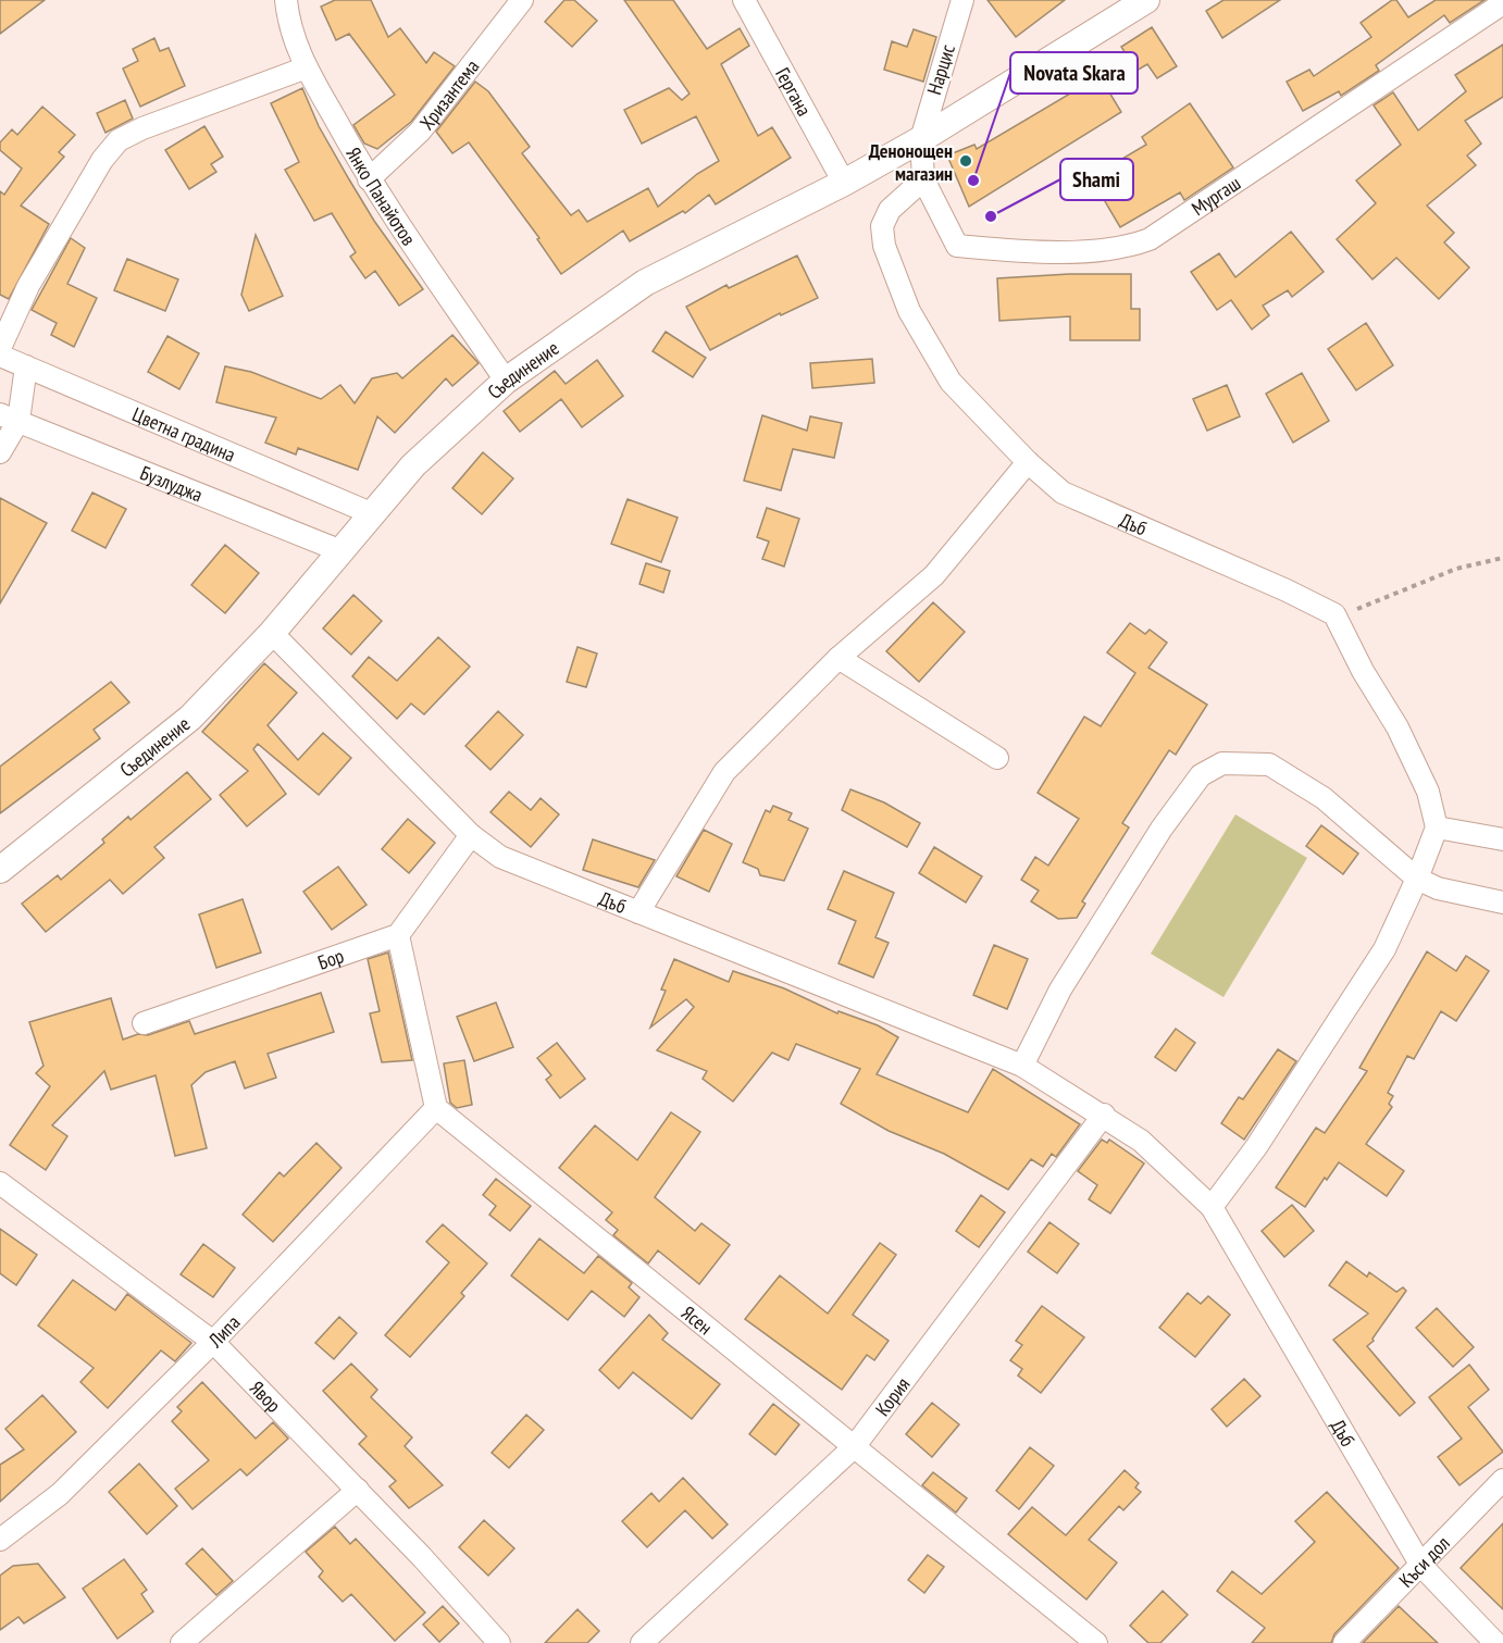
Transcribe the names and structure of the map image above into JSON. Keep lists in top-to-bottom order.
{
  "streets": {
    "street": [
      "Нарцис",
      "Гергана",
      "Хризантема",
      "Мургаш",
      "Янко Панайотов",
      "Съединение",
      "Цветна градина",
      "Бузлуджа",
      "Дъб",
      "Бор",
      "Ясен",
      "Липа",
      "Явор",
      "Кория",
      "Къси дол"
    ]
  },
  "crossings": [
    ["Нарцис", "Съединение"],
    ["Гергана", "Съединение"],
    ["Хризантема", "Янко Панайотов"],
    ["Мургаш", "Дъб"],
    ["Янко Панайотов", "Съединение"],
    ["Съединение", "Цветна градина"],
    ["Съединение", "Бузлуджа"],
    ["Съединение", "Дъб"],
    ["Дъб", "Кория"],
    ["Дъб", "Къси дол"],
    ["Ясен", "Липа"],
    ["Ясен", "Кория"],
    ["Липа", "Явор"]
  ],
  "places": ["Денонощен магазин", "Novata Skara", "Shami"]
}
